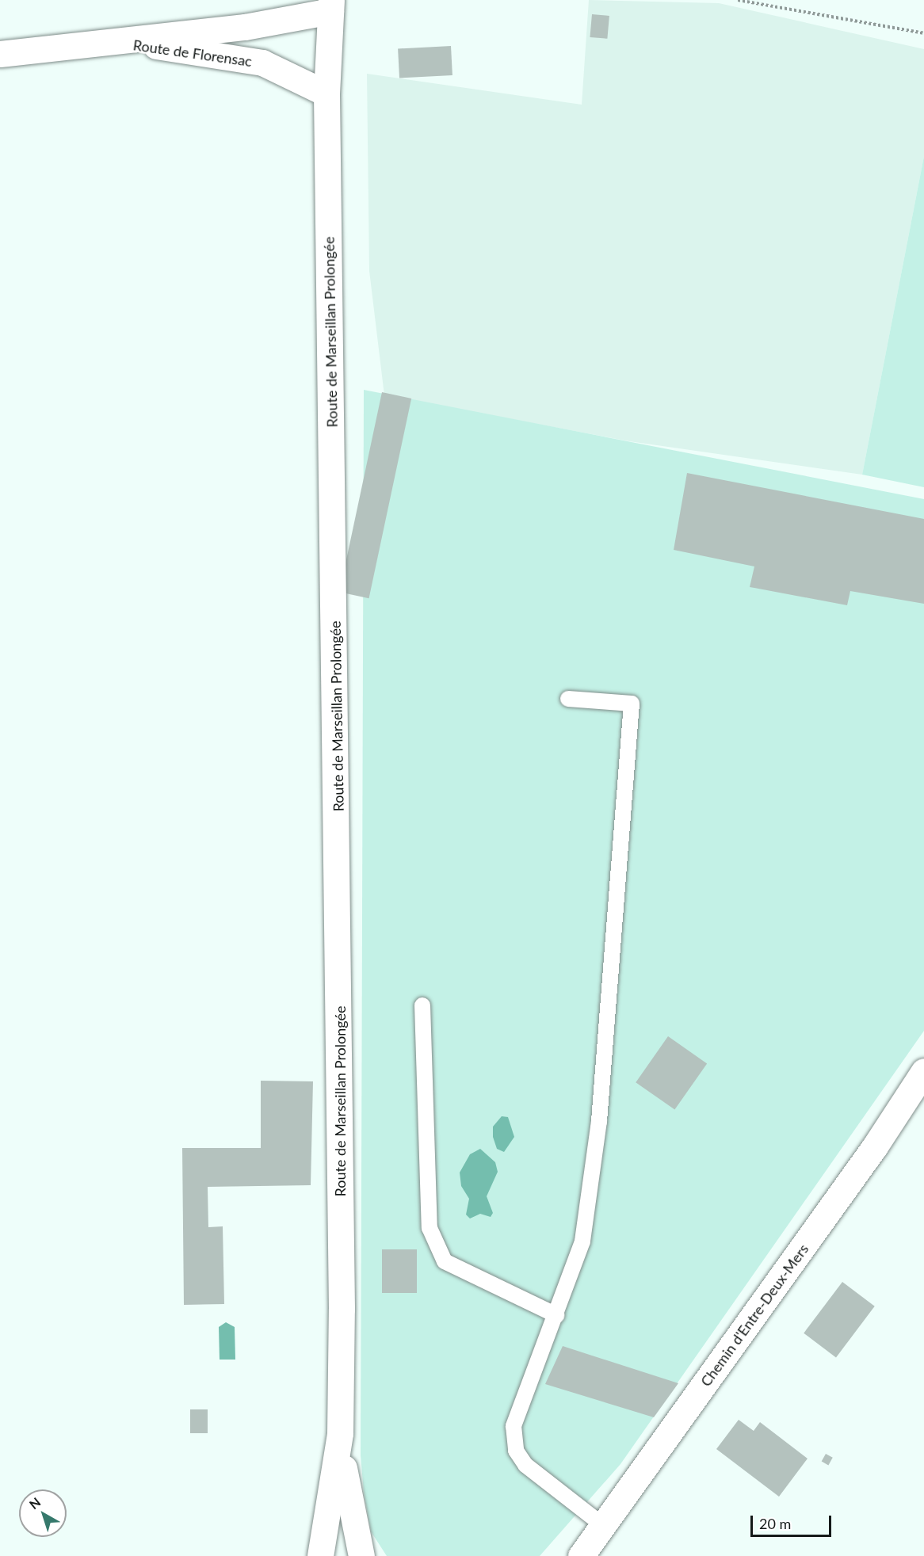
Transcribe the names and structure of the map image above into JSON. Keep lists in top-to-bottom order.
{
  "streets": {
    "main road": ["Route de Florensac", "Route de Marseillan Prolongée", "Chemin d'Entre-Deux-Mers"]
  },
  "crossings": [
    ["Route de Florensac", "Route de Marseillan Prolongée"]
  ],
  "scale_bar": "20 m",
  "north": "top left"
}
